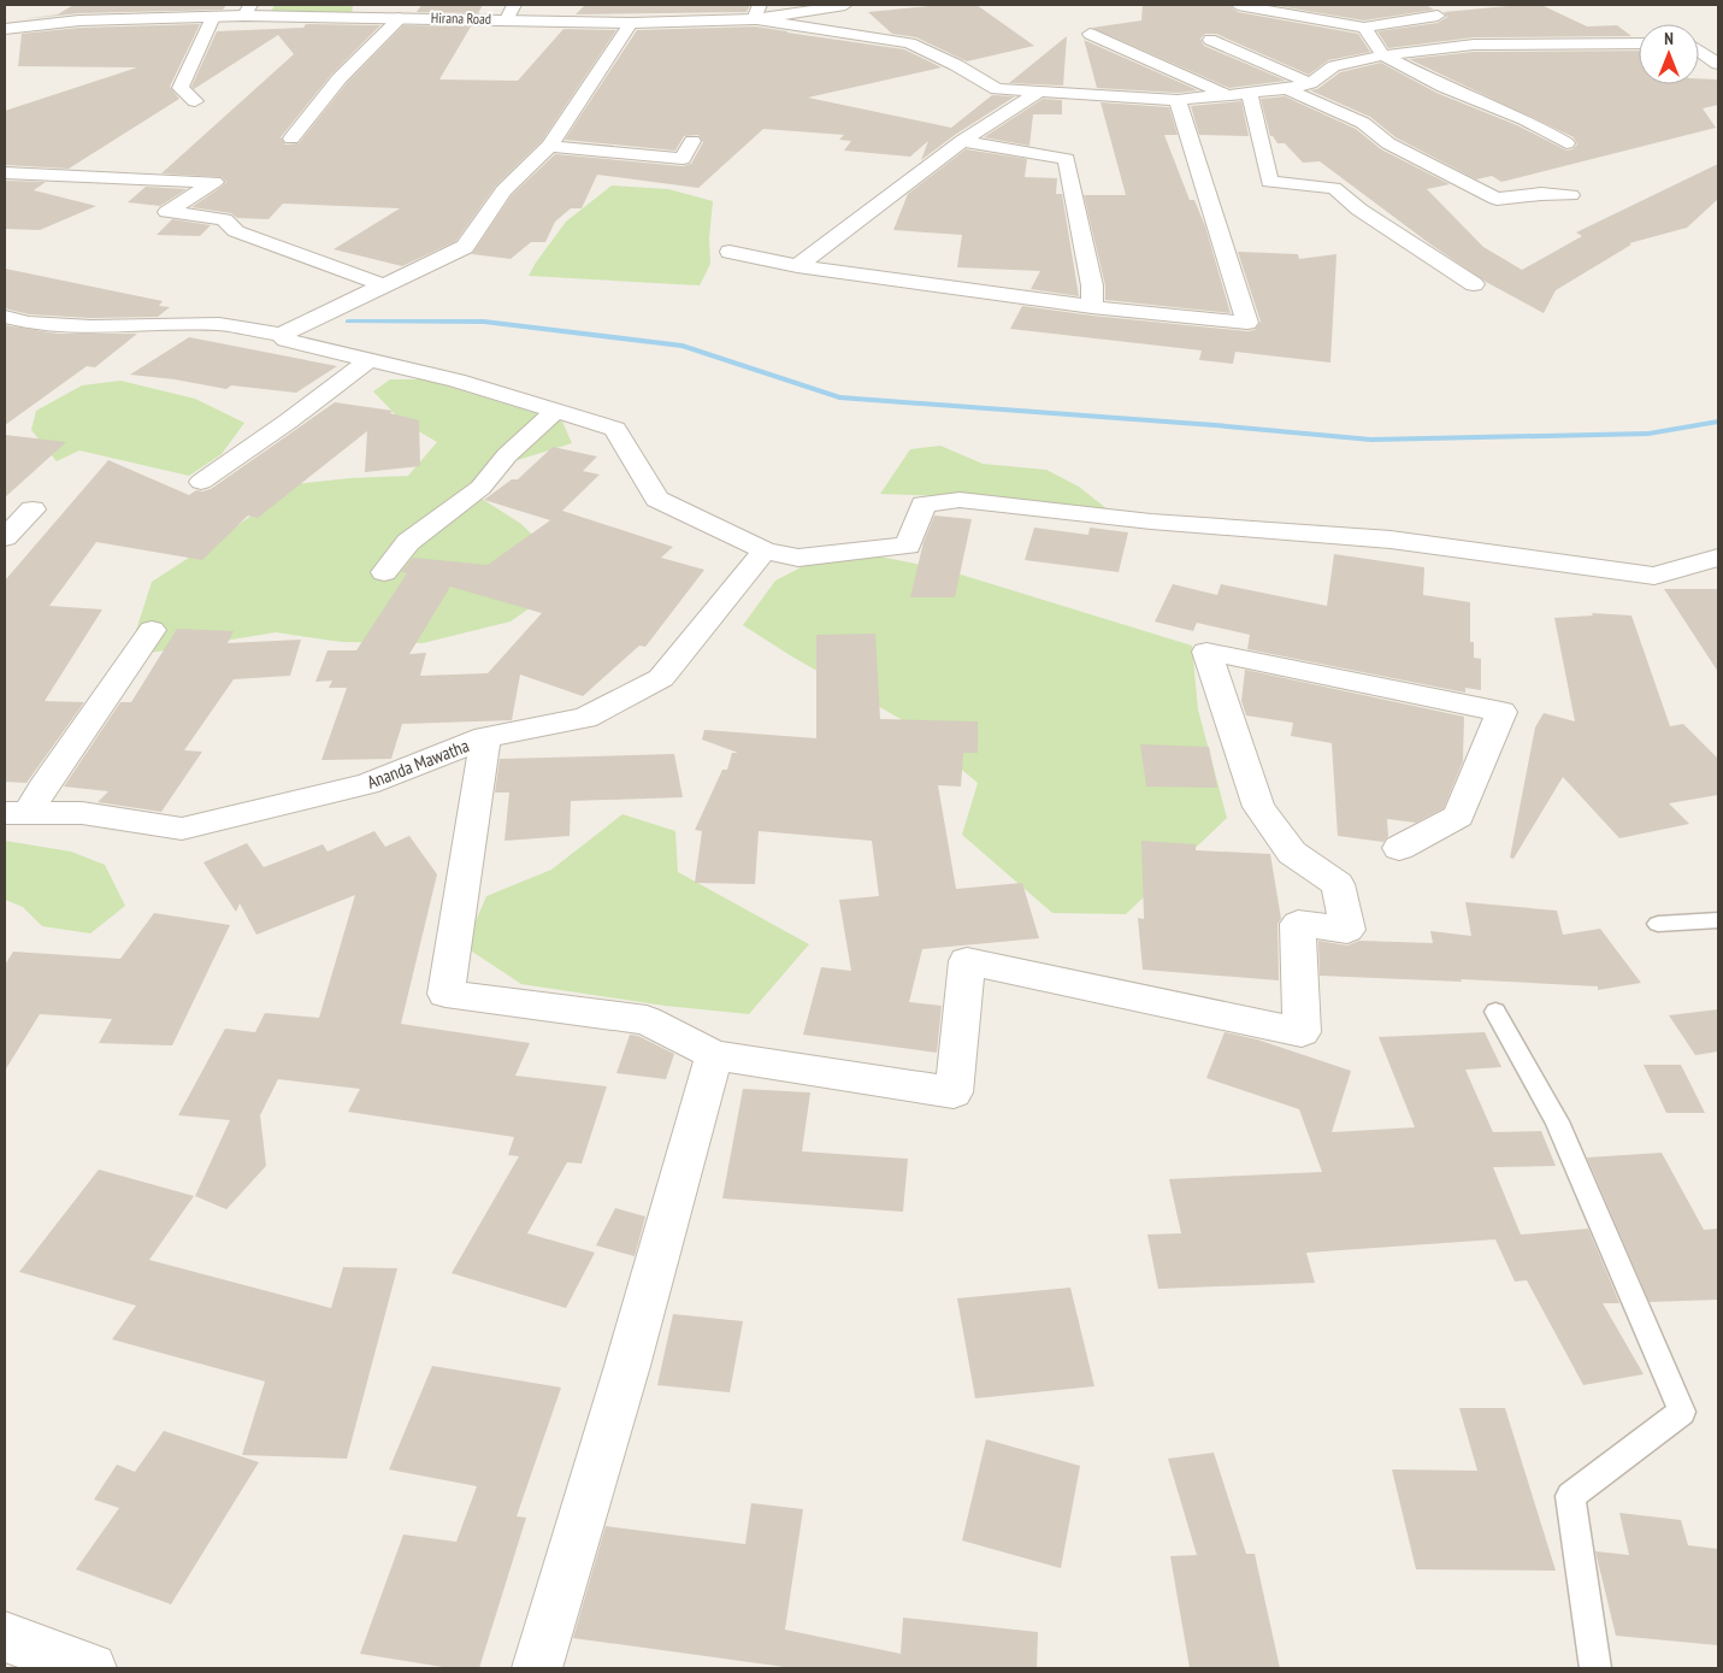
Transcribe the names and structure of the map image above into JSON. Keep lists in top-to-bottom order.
{
  "streets": {
    "street": ["Hirana Road", "Ananda Mawatha"]
  },
  "north": "top"
}
